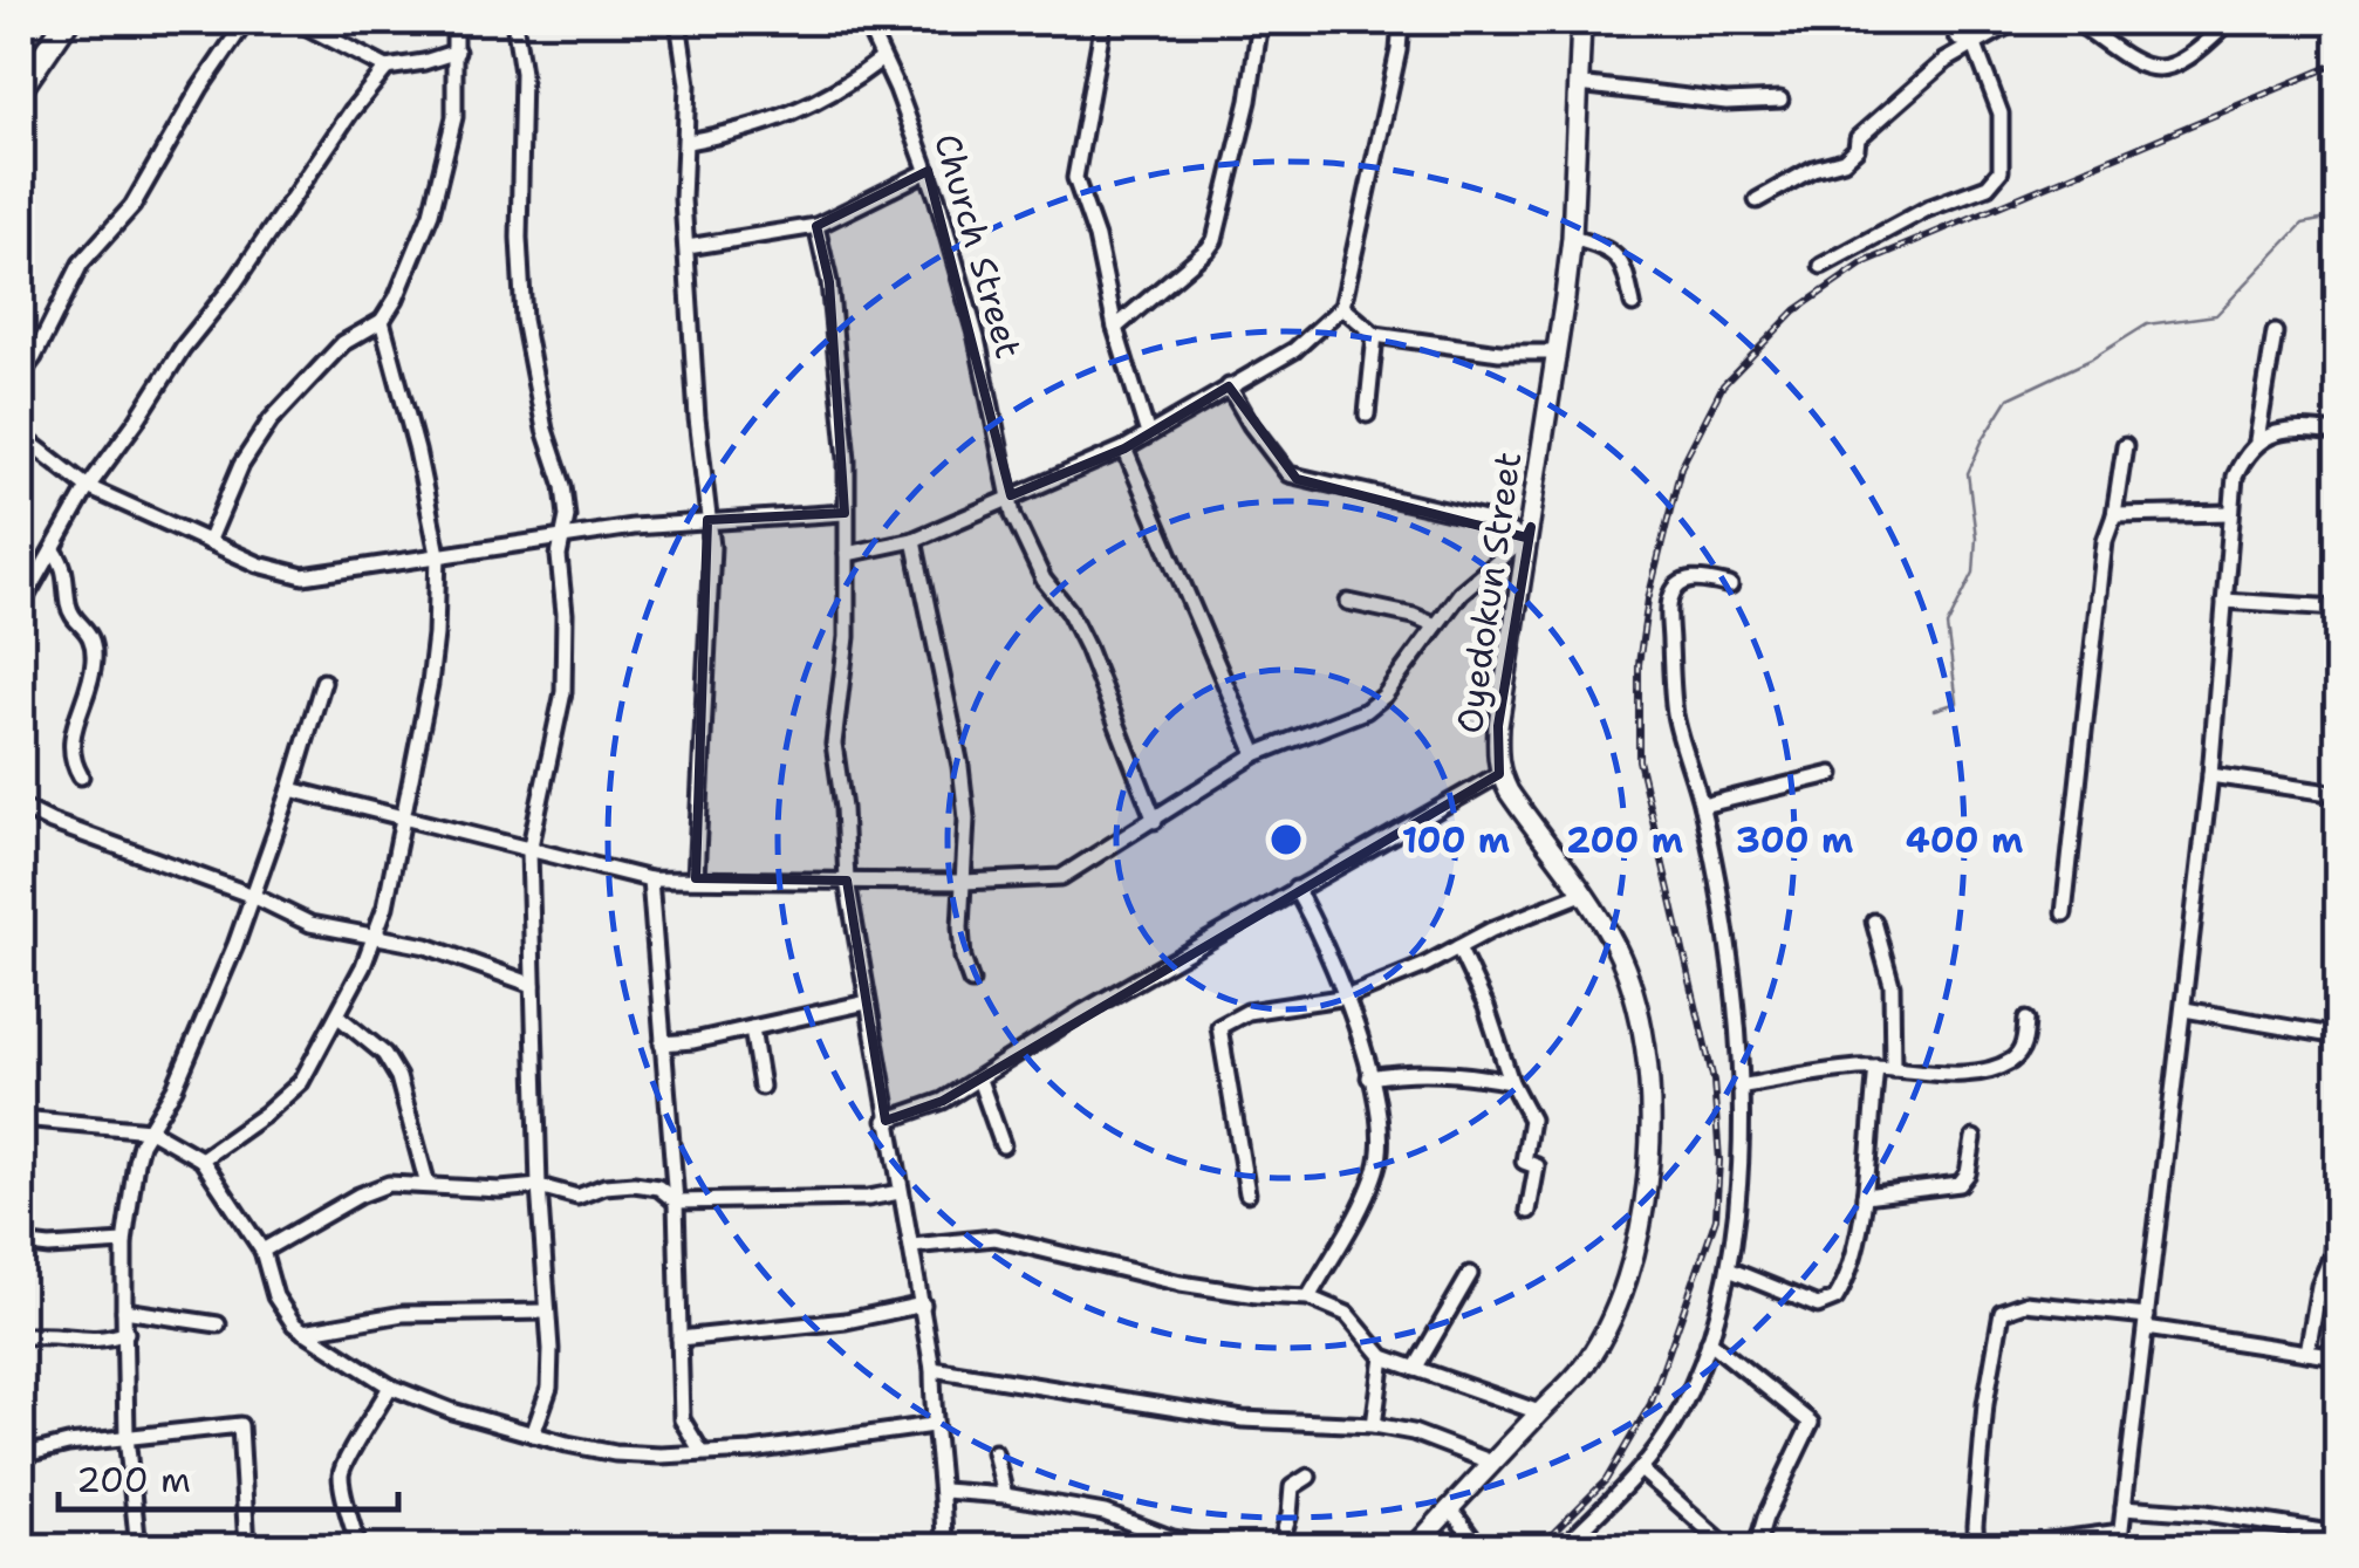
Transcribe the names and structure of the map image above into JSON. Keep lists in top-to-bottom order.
{
  "streets": {
    "street": ["Church Street", "Oyedokun Street"]
  },
  "scale_bar": "200 m",
  "rings": [
    "100 m",
    "200 m",
    "300 m",
    "400 m"
  ]
}
